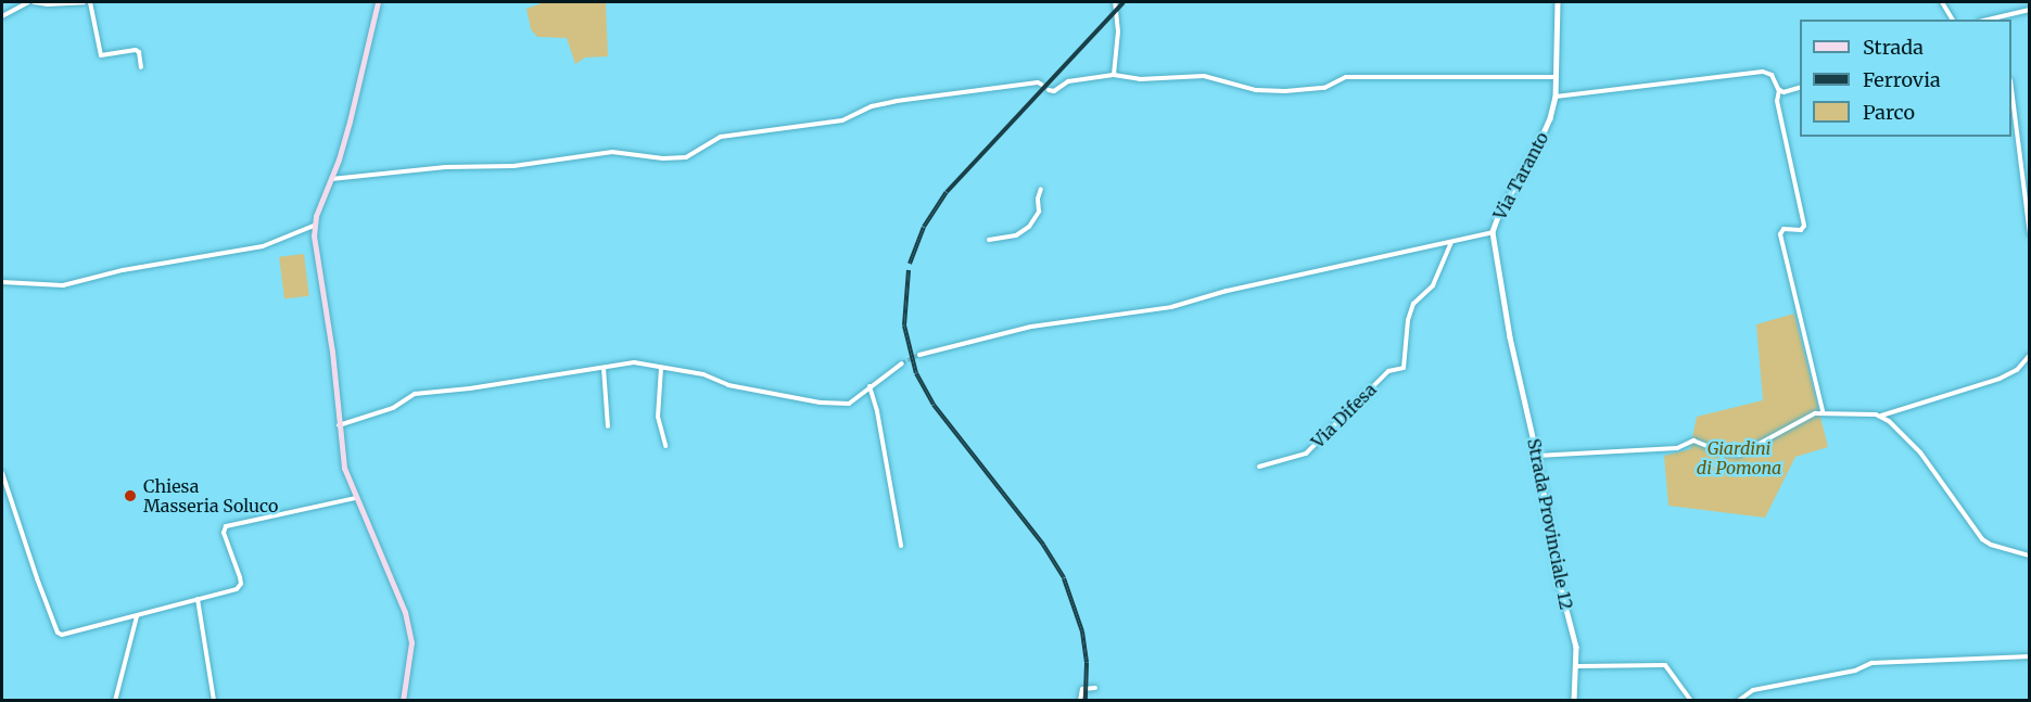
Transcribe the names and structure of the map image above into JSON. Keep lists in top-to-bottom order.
{
  "streets": {
    "street": ["Via Taranto", "Via Difesa", "Strada Provinciale 12"]
  },
  "crossings": [
    ["Via Taranto", "Strada Provinciale 12"]
  ],
  "parks": ["Giardini di Pomona"],
  "places": ["Chiesa Masseria Soluco"],
  "legend": ["Strada", "Ferrovia", "Parco"]
}
